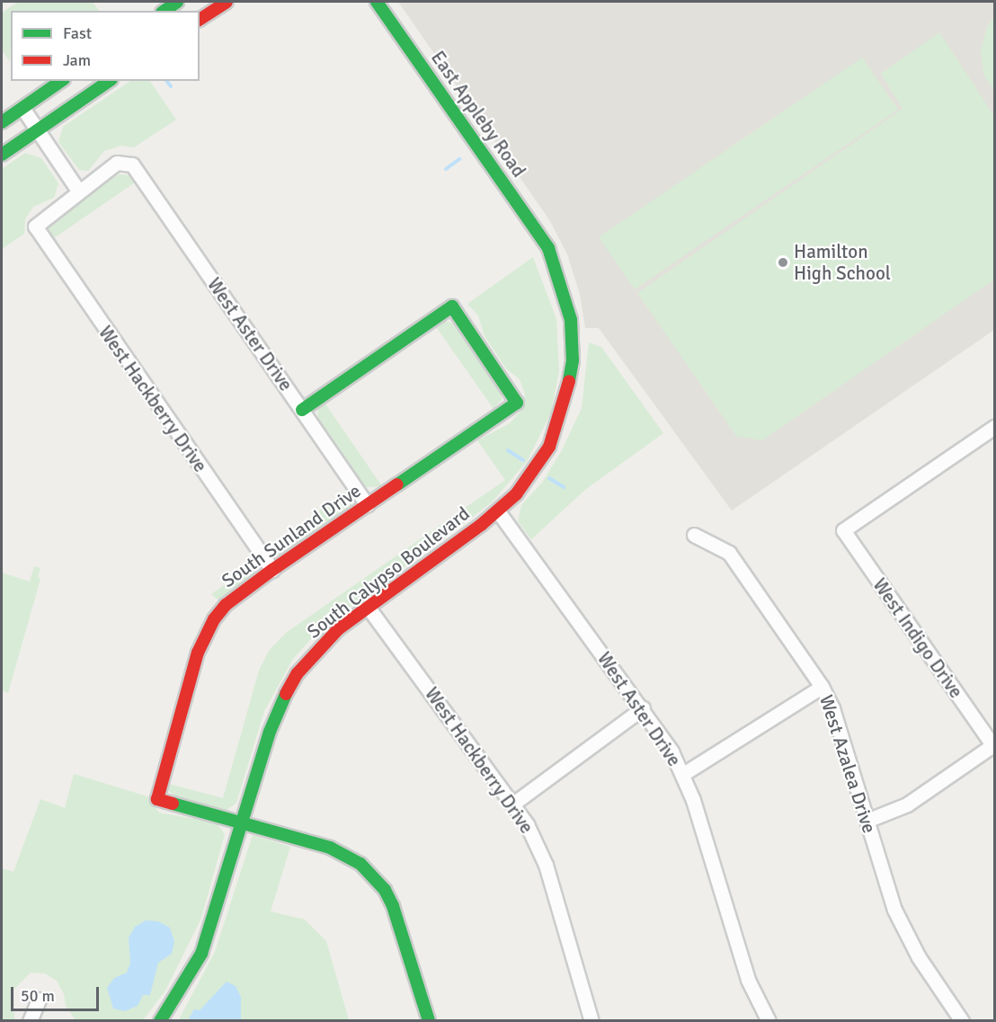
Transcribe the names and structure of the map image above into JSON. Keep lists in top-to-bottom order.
{
  "streets": {
    "street": [
      "East Appleby Road",
      "West Aster Drive",
      "West Hackberry Drive",
      "South Sunland Drive",
      "South Calypso Boulevard",
      "West Indigo Drive",
      "West Azalea Drive"
    ]
  },
  "crossings": [
    ["East Appleby Road", "South Calypso Boulevard"],
    ["West Aster Drive", "West Hackberry Drive"],
    ["West Aster Drive", "South Sunland Drive"],
    ["West Aster Drive", "South Calypso Boulevard"],
    ["West Hackberry Drive", "South Sunland Drive"],
    ["West Hackberry Drive", "South Calypso Boulevard"],
    ["South Sunland Drive", "South Calypso Boulevard"]
  ],
  "places": ["Hamilton High School"],
  "legend": ["Fast", "Jam"],
  "scale_bar": "50 m"
}
